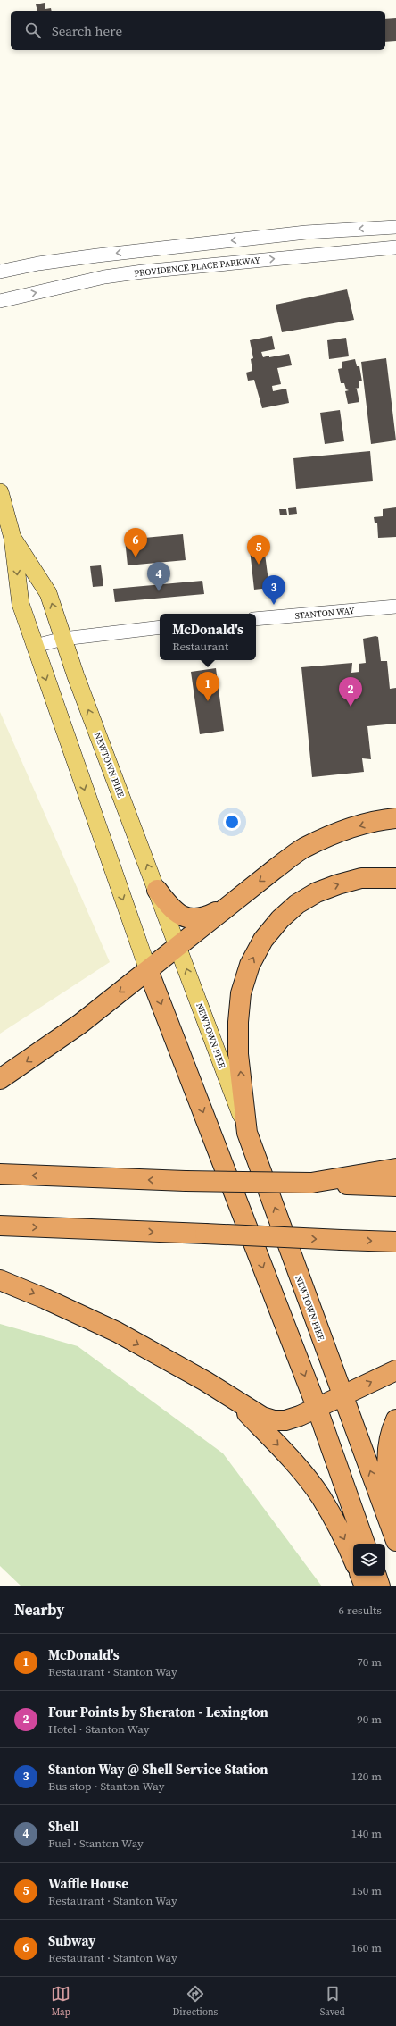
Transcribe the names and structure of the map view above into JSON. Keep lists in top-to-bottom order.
{
  "streets": {
    "highway": ["NEWTOWN PIKE"],
    "street": ["PROVIDENCE PLACE PARKWAY", "STANTON WAY"]
  },
  "page": {
    "search": "Search here",
    "pins": [
      "6",
      "5",
      "4",
      "3",
      "1",
      "2"
    ],
    "popup": ["McDonald's", "Restaurant"],
    "heading": ["Nearby", "6 results"],
    "list": [
      {
        "mark": "1",
        "name": "McDonald's",
        "note": "Restaurant · Stanton Way",
        "value": "70 m"
      },
      {
        "mark": "2",
        "name": "Four Points by Sheraton - Lexington",
        "note": "Hotel · Stanton Way",
        "value": "90 m"
      },
      {
        "mark": "3",
        "name": "Stanton Way @ Shell Service Station",
        "note": "Bus stop · Stanton Way",
        "value": "120 m"
      },
      {
        "mark": "4",
        "name": "Shell",
        "note": "Fuel · Stanton Way",
        "value": "140 m"
      },
      {
        "mark": "5",
        "name": "Waffle House",
        "note": "Restaurant · Stanton Way",
        "value": "150 m"
      },
      {
        "mark": "6",
        "name": "Subway",
        "note": "Restaurant · Stanton Way",
        "value": "160 m"
      }
    ],
    "nav": ["Map", "Directions", "Saved"]
  }
}
